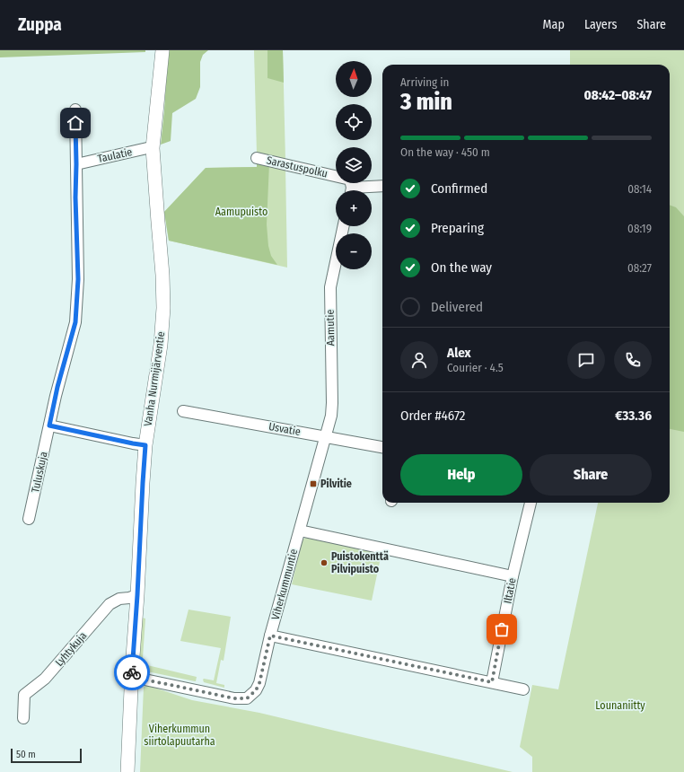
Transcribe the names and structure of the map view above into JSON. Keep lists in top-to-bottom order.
{
  "streets": {
    "street": [
      "Taulatie",
      "Sarastuspolku",
      "Aamutie",
      "Vanha Nurmijärventie",
      "Usvatie",
      "Tuluskuja",
      "Viherkummuntie",
      "Iltatie",
      "Lyhtykuja"
    ]
  },
  "crossings": [
    ["Taulatie", "Vanha Nurmijärventie"],
    ["Taulatie", "Tuluskuja"],
    ["Aamutie", "Usvatie"],
    ["Aamutie", "Viherkummuntie"],
    ["Vanha Nurmijärventie", "Viherkummuntie"],
    ["Vanha Nurmijärventie", "Lyhtykuja"],
    ["Usvatie", "Viherkummuntie"]
  ],
  "parks": ["Aamupuisto", "Lounaniitty", "Viherkummun siirtolapuutarha"],
  "places": {
    "transit": ["Pilvitie"],
    "other": ["Puistokenttä Pilvipuisto"]
  },
  "scale_bar": "50 m",
  "north": "top",
  "page": {
    "header": "Zuppa",
    "nav": ["Map", "Layers", "Share"],
    "map_buttons": ["+", "−"],
    "heading": ["3 min", "Arriving in", "08:42–08:47"],
    "panel": [
      "Alex",
      "Courier · 4.5",
      "Order #4672",
      "€33.36"
    ],
    "bar": "On the way · 450 m",
    "list": [
      ["Confirmed", "08:14"],
      ["Preparing", "08:19"],
      ["On the way", "08:27"],
      "Delivered"
    ],
    "buttons": ["Help", "Share"],
    "scale": "50 m"
  }
}
